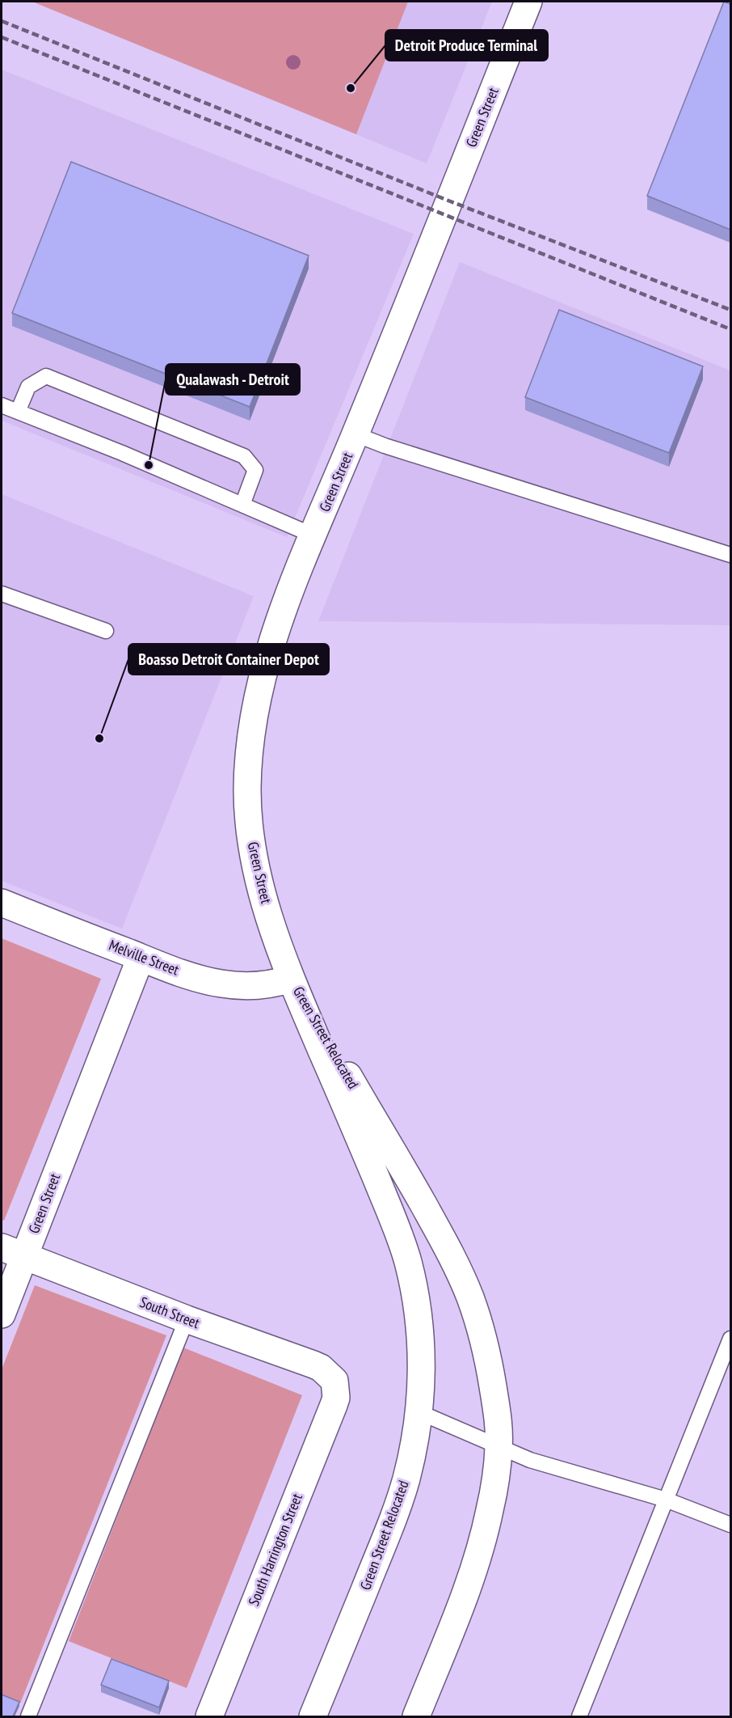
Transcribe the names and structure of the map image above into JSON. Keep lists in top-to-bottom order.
{
  "streets": {
    "street": [
      "Green Street",
      "Melville Street",
      "Green Street Relocated",
      "South Street",
      "South Harrington Street"
    ]
  },
  "crossings": [
    ["Green Street", "Melville Street"],
    ["Green Street", "Green Street Relocated"],
    ["Green Street", "South Street"],
    ["Melville Street", "Green Street Relocated"],
    ["South Street", "South Harrington Street"]
  ],
  "places": ["Detroit Produce Terminal", "Qualawash - Detroit", "Boasso Detroit Container Depot"]
}
